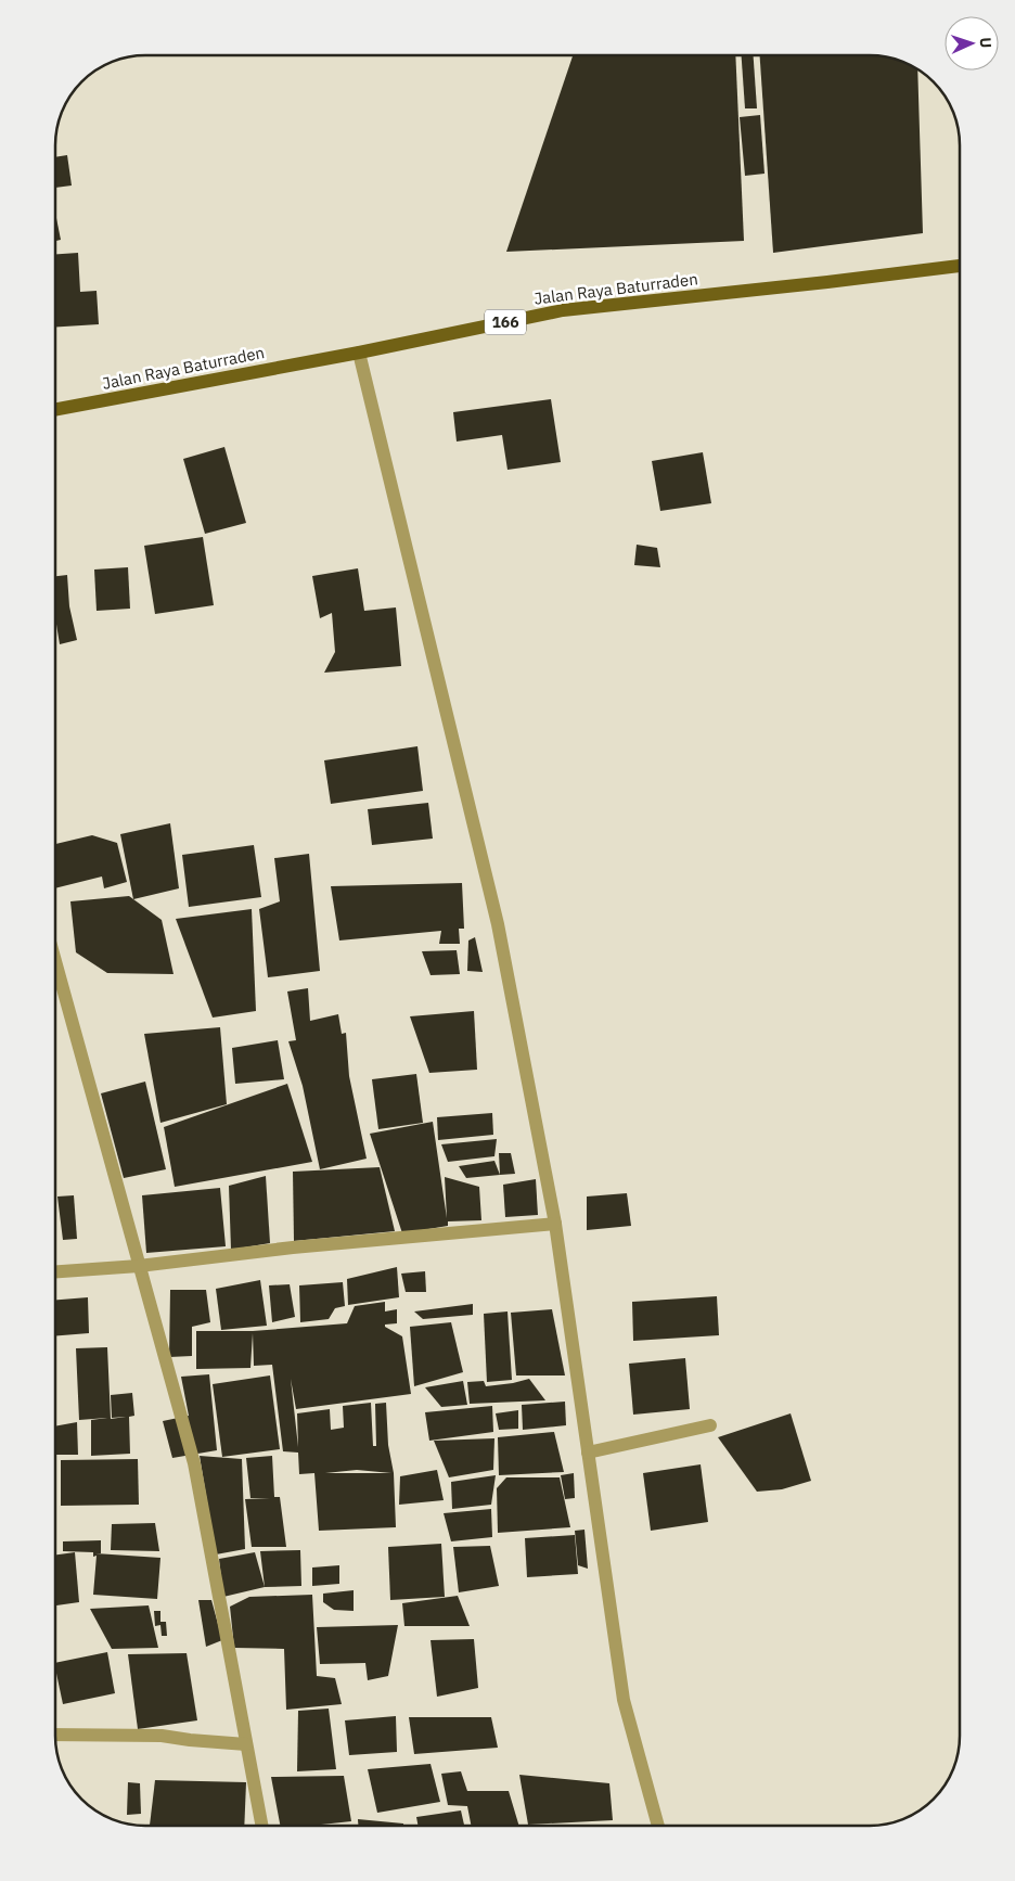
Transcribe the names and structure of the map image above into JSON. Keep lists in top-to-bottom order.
{
  "streets": {
    "main road": ["Jalan Raya Baturraden", "166"]
  },
  "north": "right"
}
